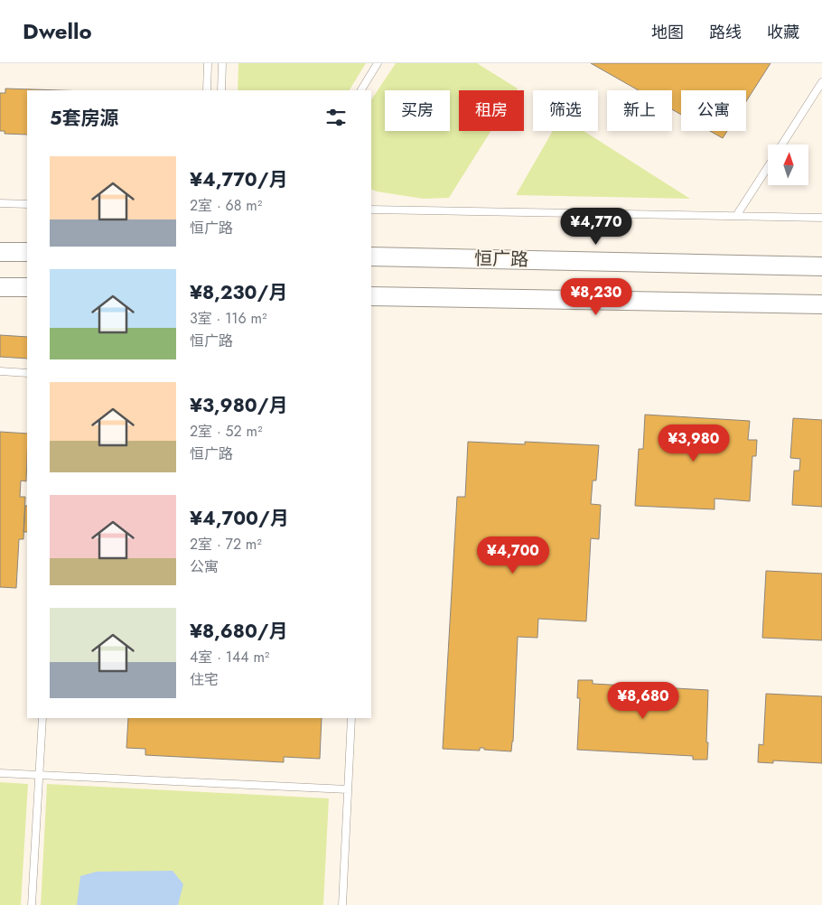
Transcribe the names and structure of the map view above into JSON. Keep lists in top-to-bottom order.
{
  "streets": {
    "street": ["恒广路"]
  },
  "north": "top",
  "page": {
    "header": "Dwello",
    "nav": ["地图", "路线", "收藏"],
    "chip": [
      "买房",
      "租房",
      "筛选",
      "新上",
      "公寓"
    ],
    "heading": "5套房源",
    "list": [
      {
        "name": "¥4,770/月",
        "note": "2室 · 68 m² · 恒广路"
      },
      {
        "name": "¥8,230/月",
        "note": "3室 · 116 m² · 恒广路"
      },
      {
        "name": "¥3,980/月",
        "note": "2室 · 52 m² · 恒广路"
      },
      {
        "name": "¥4,700/月",
        "note": "2室 · 72 m² · 公寓"
      },
      {
        "name": "¥8,680/月",
        "note": "4室 · 144 m² · 住宅"
      }
    ],
    "price": [
      "¥4,770",
      "¥8,230",
      "¥3,980",
      "¥4,700",
      "¥8,680"
    ]
  }
}
